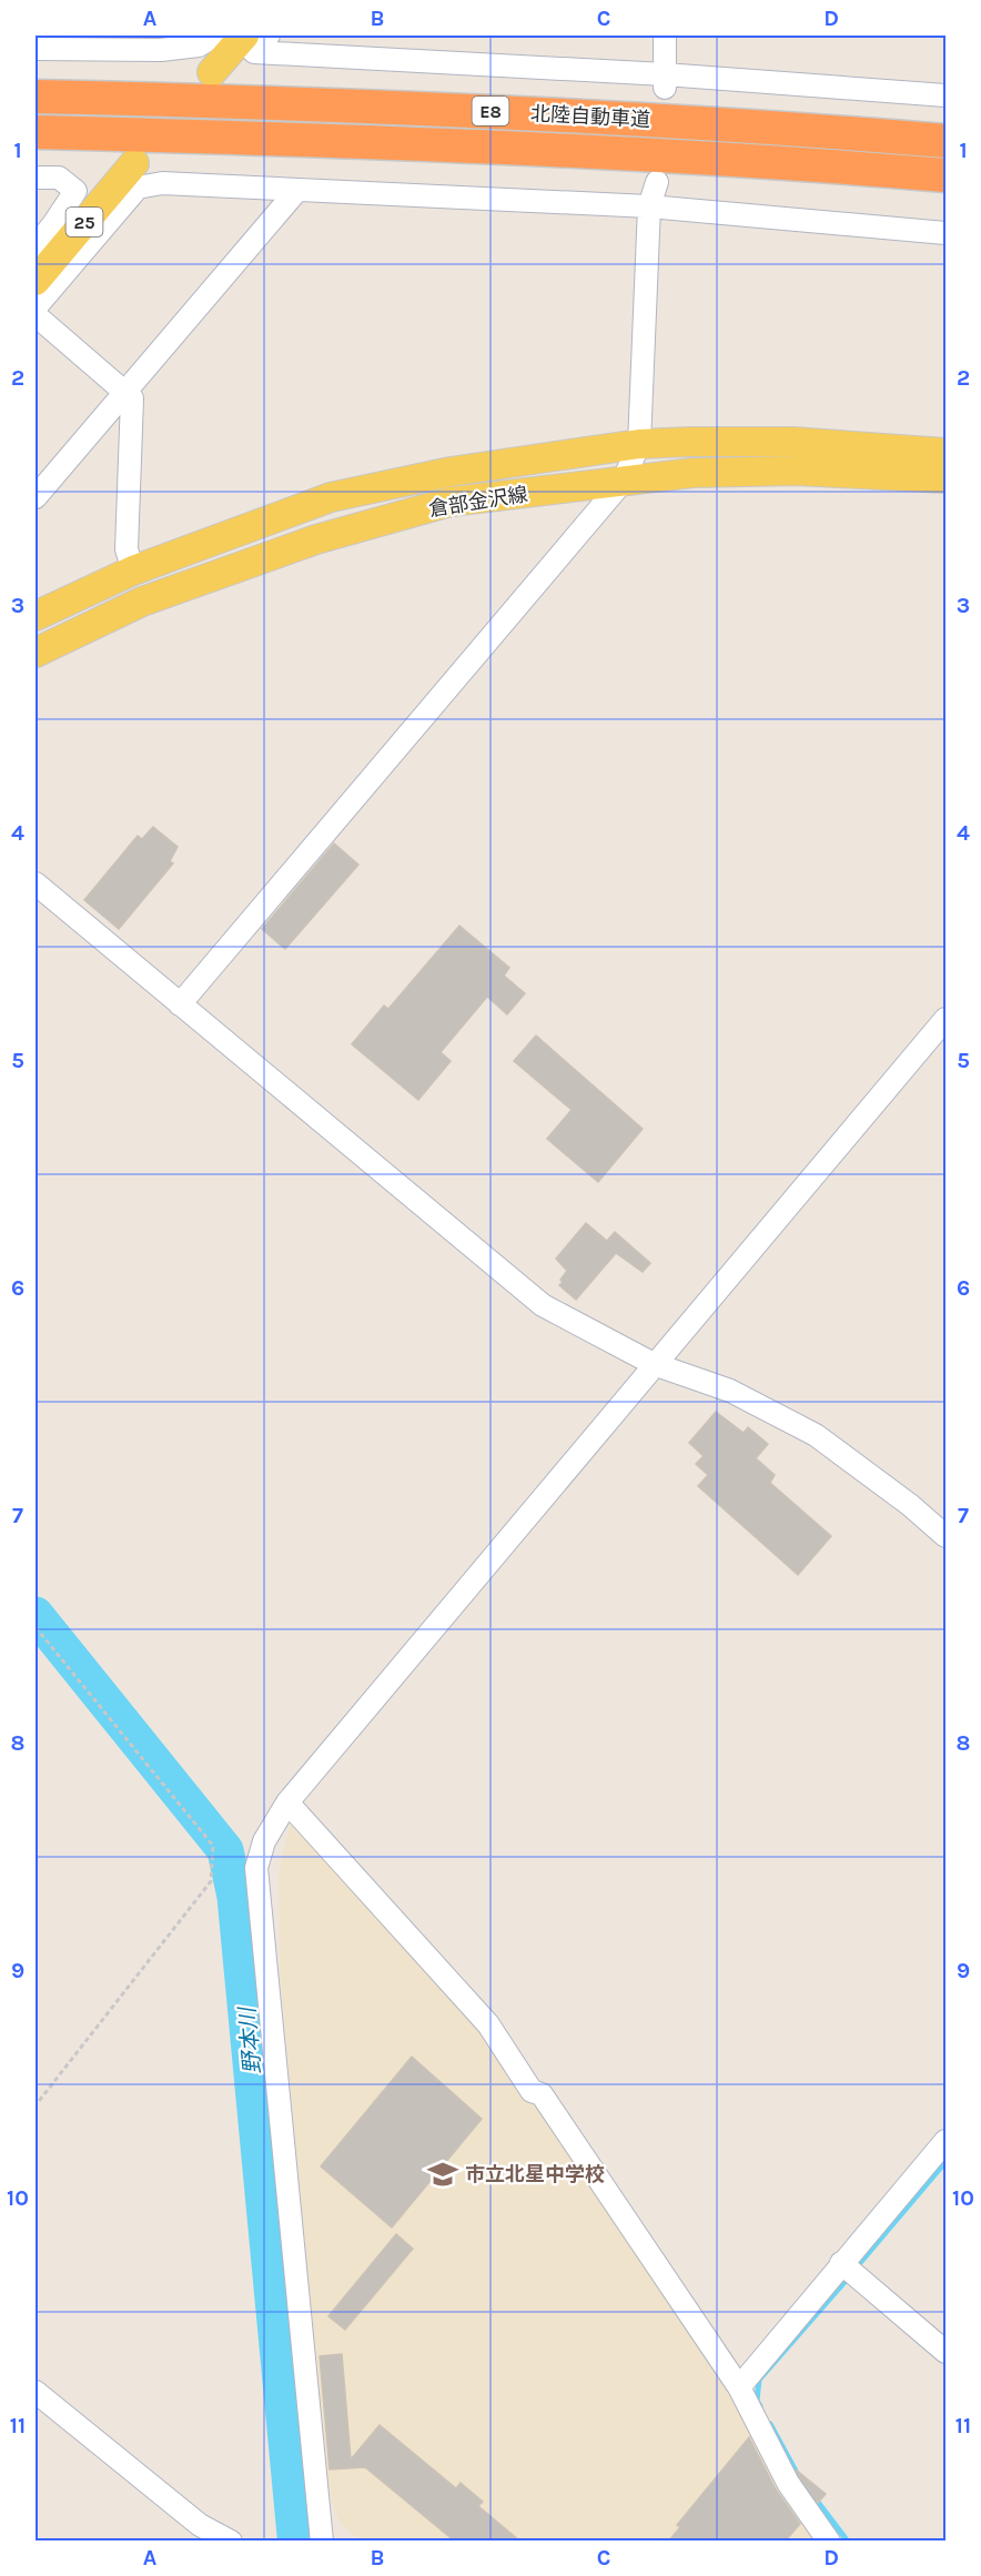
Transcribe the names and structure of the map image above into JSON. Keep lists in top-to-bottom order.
{
  "streets": {
    "highway": ["E8", "北陸自動車道"],
    "main road": ["25", "倉部金沢線"]
  },
  "water": ["野本川"],
  "places": {
    "school or university": ["市立北星中学校"]
  },
  "grid": {
    "columns": [
      "A",
      "B",
      "C",
      "D"
    ],
    "rows": [
      "1",
      "2",
      "3",
      "4",
      "5",
      "6",
      "7",
      "8",
      "9",
      "10",
      "11"
    ]
  }
}
